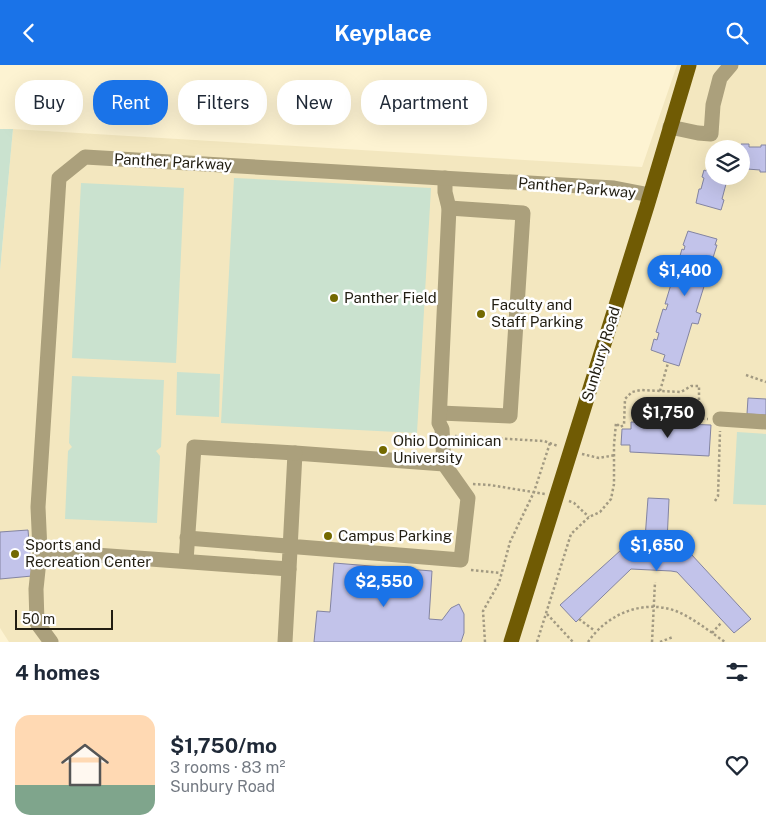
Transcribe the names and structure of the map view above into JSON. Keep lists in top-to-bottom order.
{
  "streets": {
    "main road": ["Sunbury Road"],
    "lane": ["Panther Parkway"]
  },
  "crossings": [
    ["Panther Parkway", "Sunbury Road"]
  ],
  "places": [
    "Panther Field",
    "Faculty and Staff Parking",
    "Ohio Dominican University",
    "Campus Parking",
    "Sports and Recreation Center"
  ],
  "scale_bar": "50 m",
  "page": {
    "header": "Keyplace",
    "chip": [
      "Buy",
      "Rent",
      "Filters",
      "New",
      "Apartment"
    ],
    "price": [
      "$1,400",
      "$1,750",
      "$1,650",
      "$2,550"
    ],
    "scale": "50 m",
    "heading": "4 homes",
    "list": [
      {
        "name": "$1,750/mo",
        "note": "3 rooms · 83 m² · Sunbury Road"
      }
    ]
  }
}
